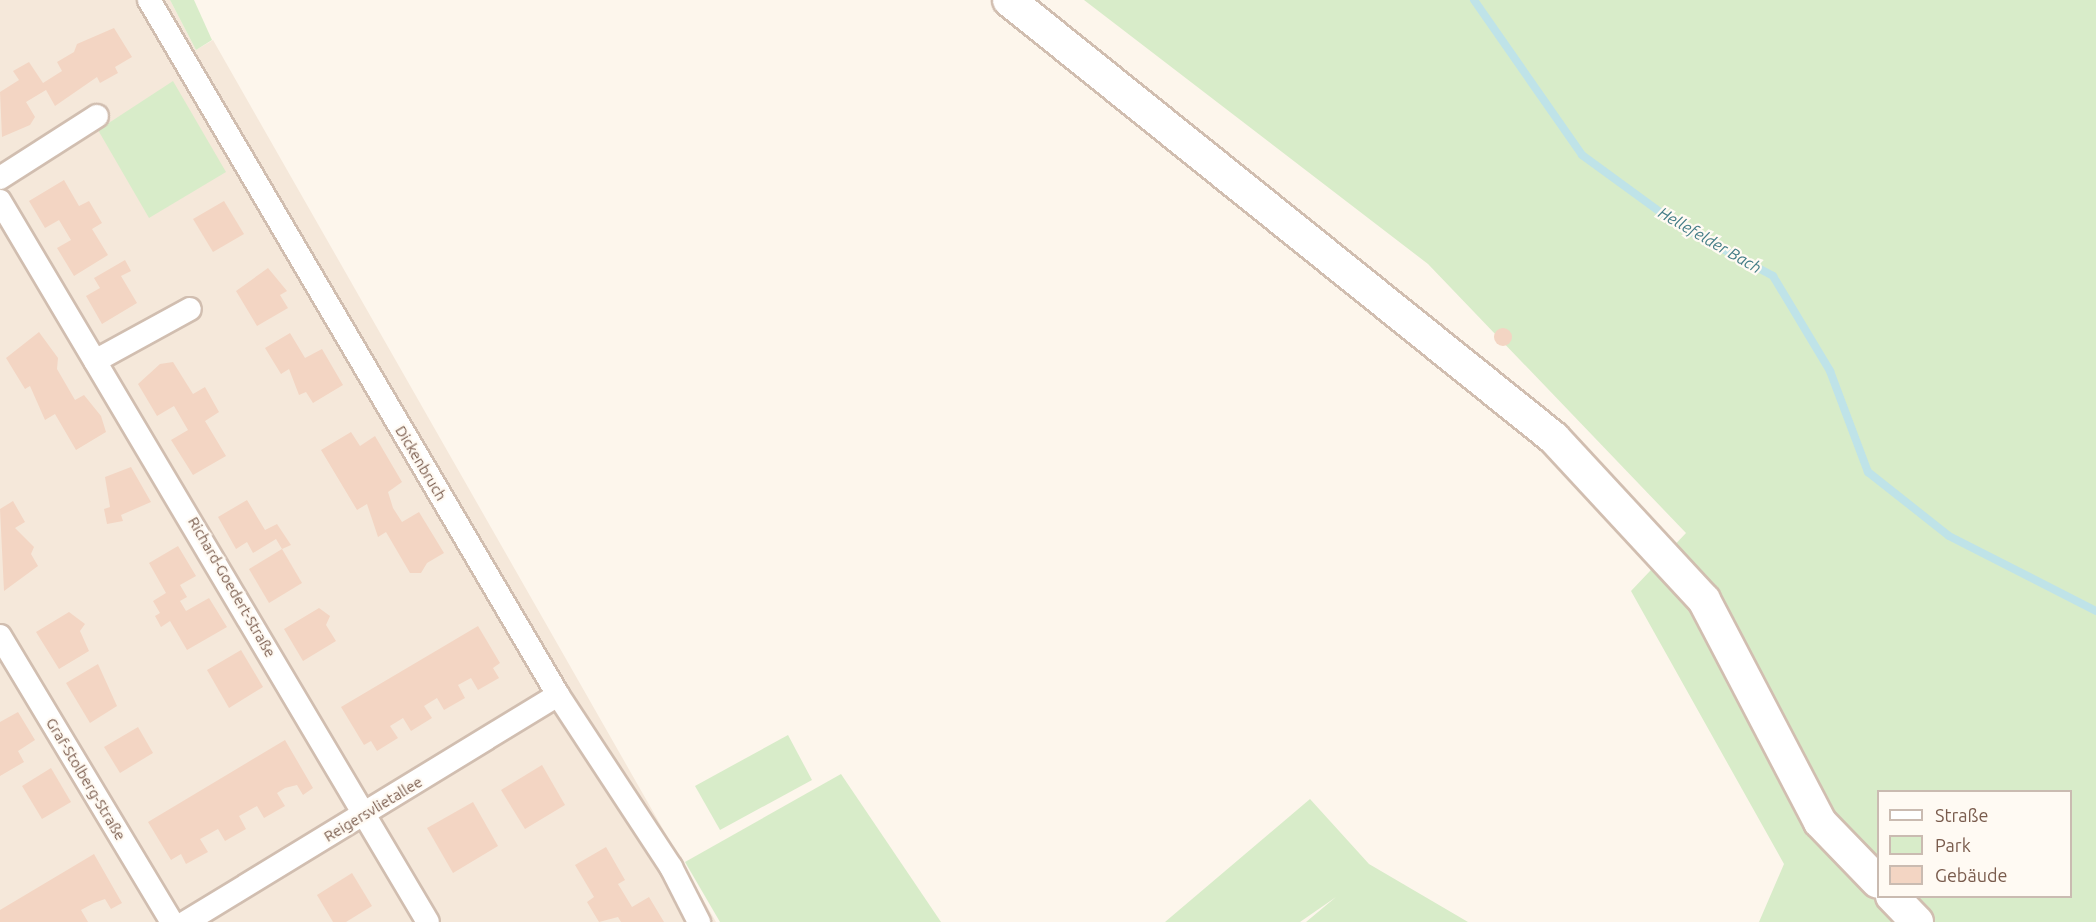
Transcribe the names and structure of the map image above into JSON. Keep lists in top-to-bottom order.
{
  "streets": {
    "street": [
      "Dickenbruch",
      "Richard-Goedert-Straße",
      "Graf-Stolberg-Straße",
      "Reigersvlietallee"
    ]
  },
  "crossings": [
    ["Dickenbruch", "Reigersvlietallee"],
    ["Richard-Goedert-Straße", "Reigersvlietallee"]
  ],
  "water": ["Hellefelder Bach"],
  "legend": ["Straße", "Park", "Gebäude"]
}
